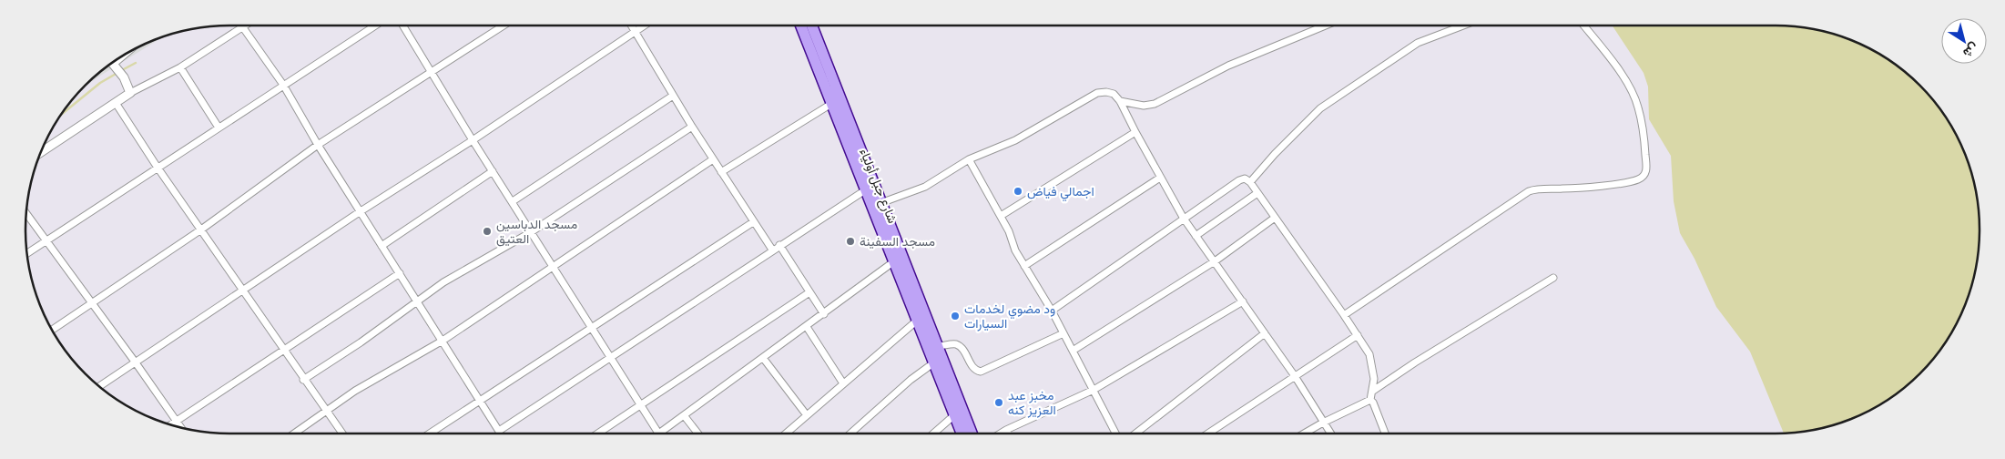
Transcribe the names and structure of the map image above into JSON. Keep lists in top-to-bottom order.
{
  "streets": {
    "main road": ["شارع جبل أولياء"]
  },
  "places": [
    "اجمالي فياض",
    "مسجد الدباسين العتيق",
    "مسجد السفينة",
    "ود مضوي لخدمات السيارات",
    "مخبز عبد العزيز كنه"
  ],
  "north": "bottom right"
}
